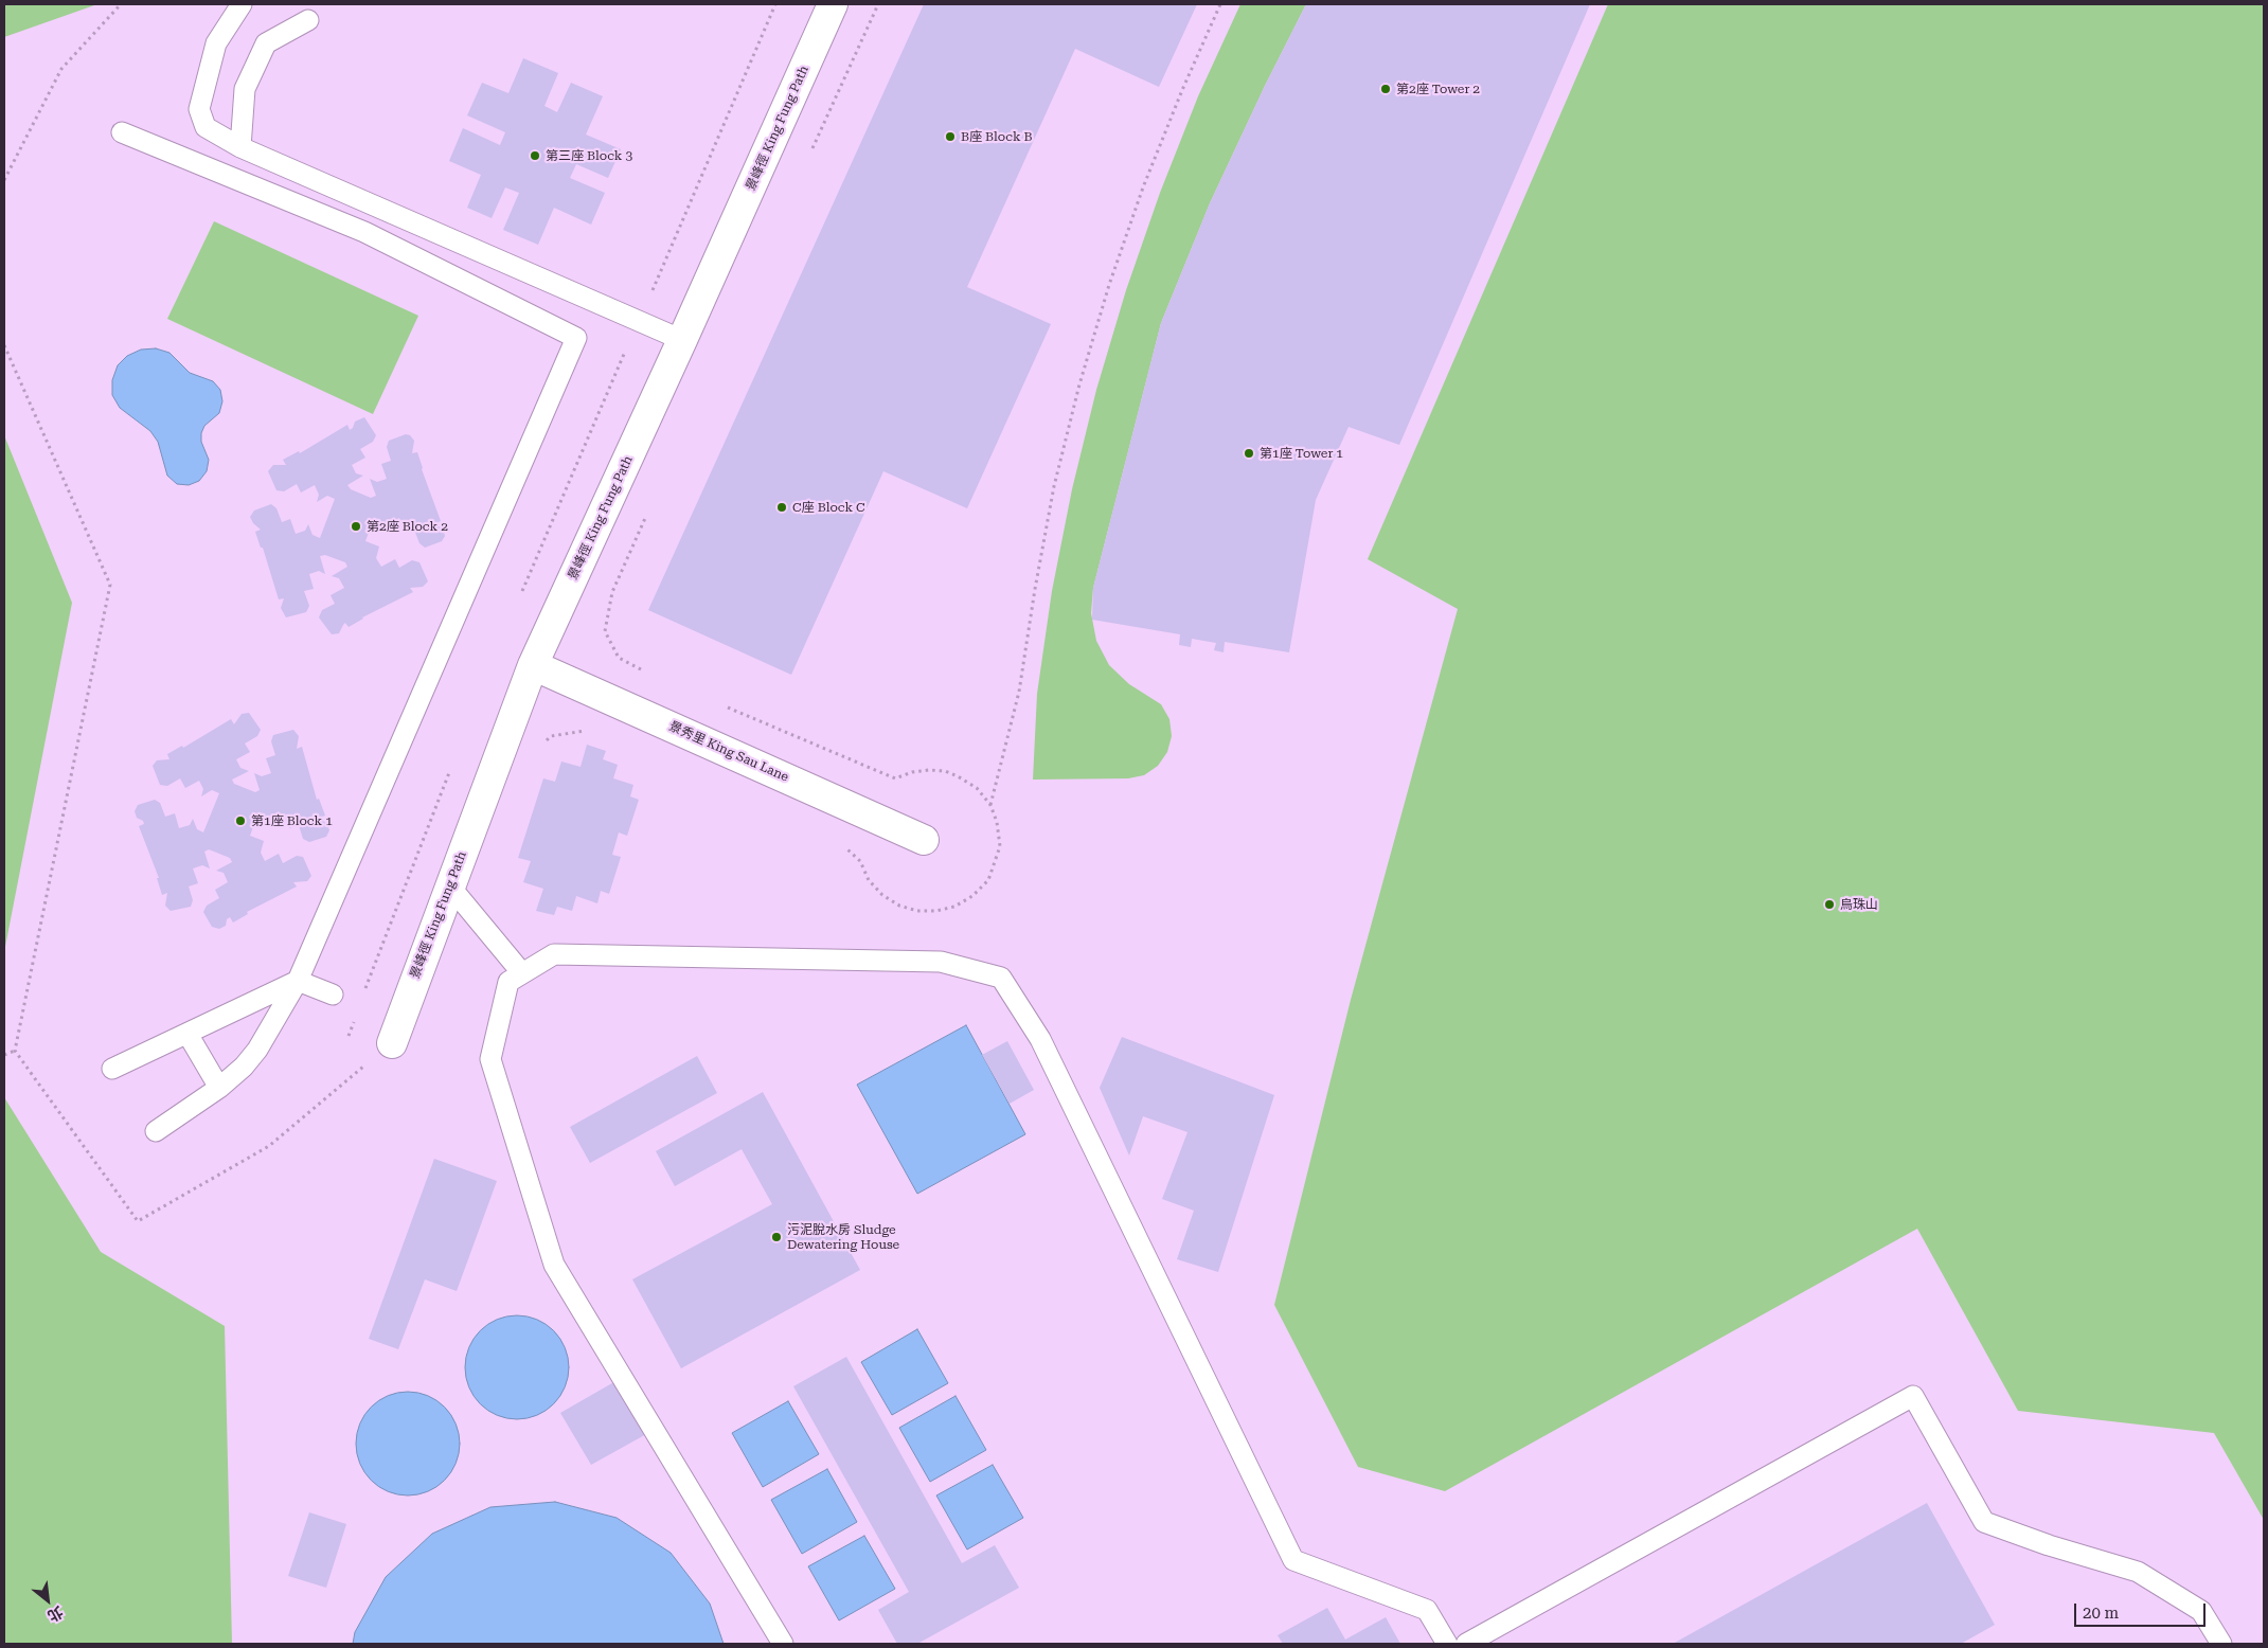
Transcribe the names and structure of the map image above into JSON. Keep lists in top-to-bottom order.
{
  "streets": {
    "street": ["景峰徑 King Fung Path", "景秀里 King Sau Lane"]
  },
  "crossings": [
    ["景峰徑 King Fung Path", "景秀里 King Sau Lane"]
  ],
  "places": [
    "第2座 Tower 2",
    "B座 Block B",
    "第三座 Block 3",
    "第1座 Tower 1",
    "C座 Block C",
    "第2座 Block 2",
    "第1座 Block 1",
    "烏珠山",
    "污泥脫水房 Sludge Dewatering House"
  ],
  "scale_bar": "20 m",
  "north": "bottom right"
}
